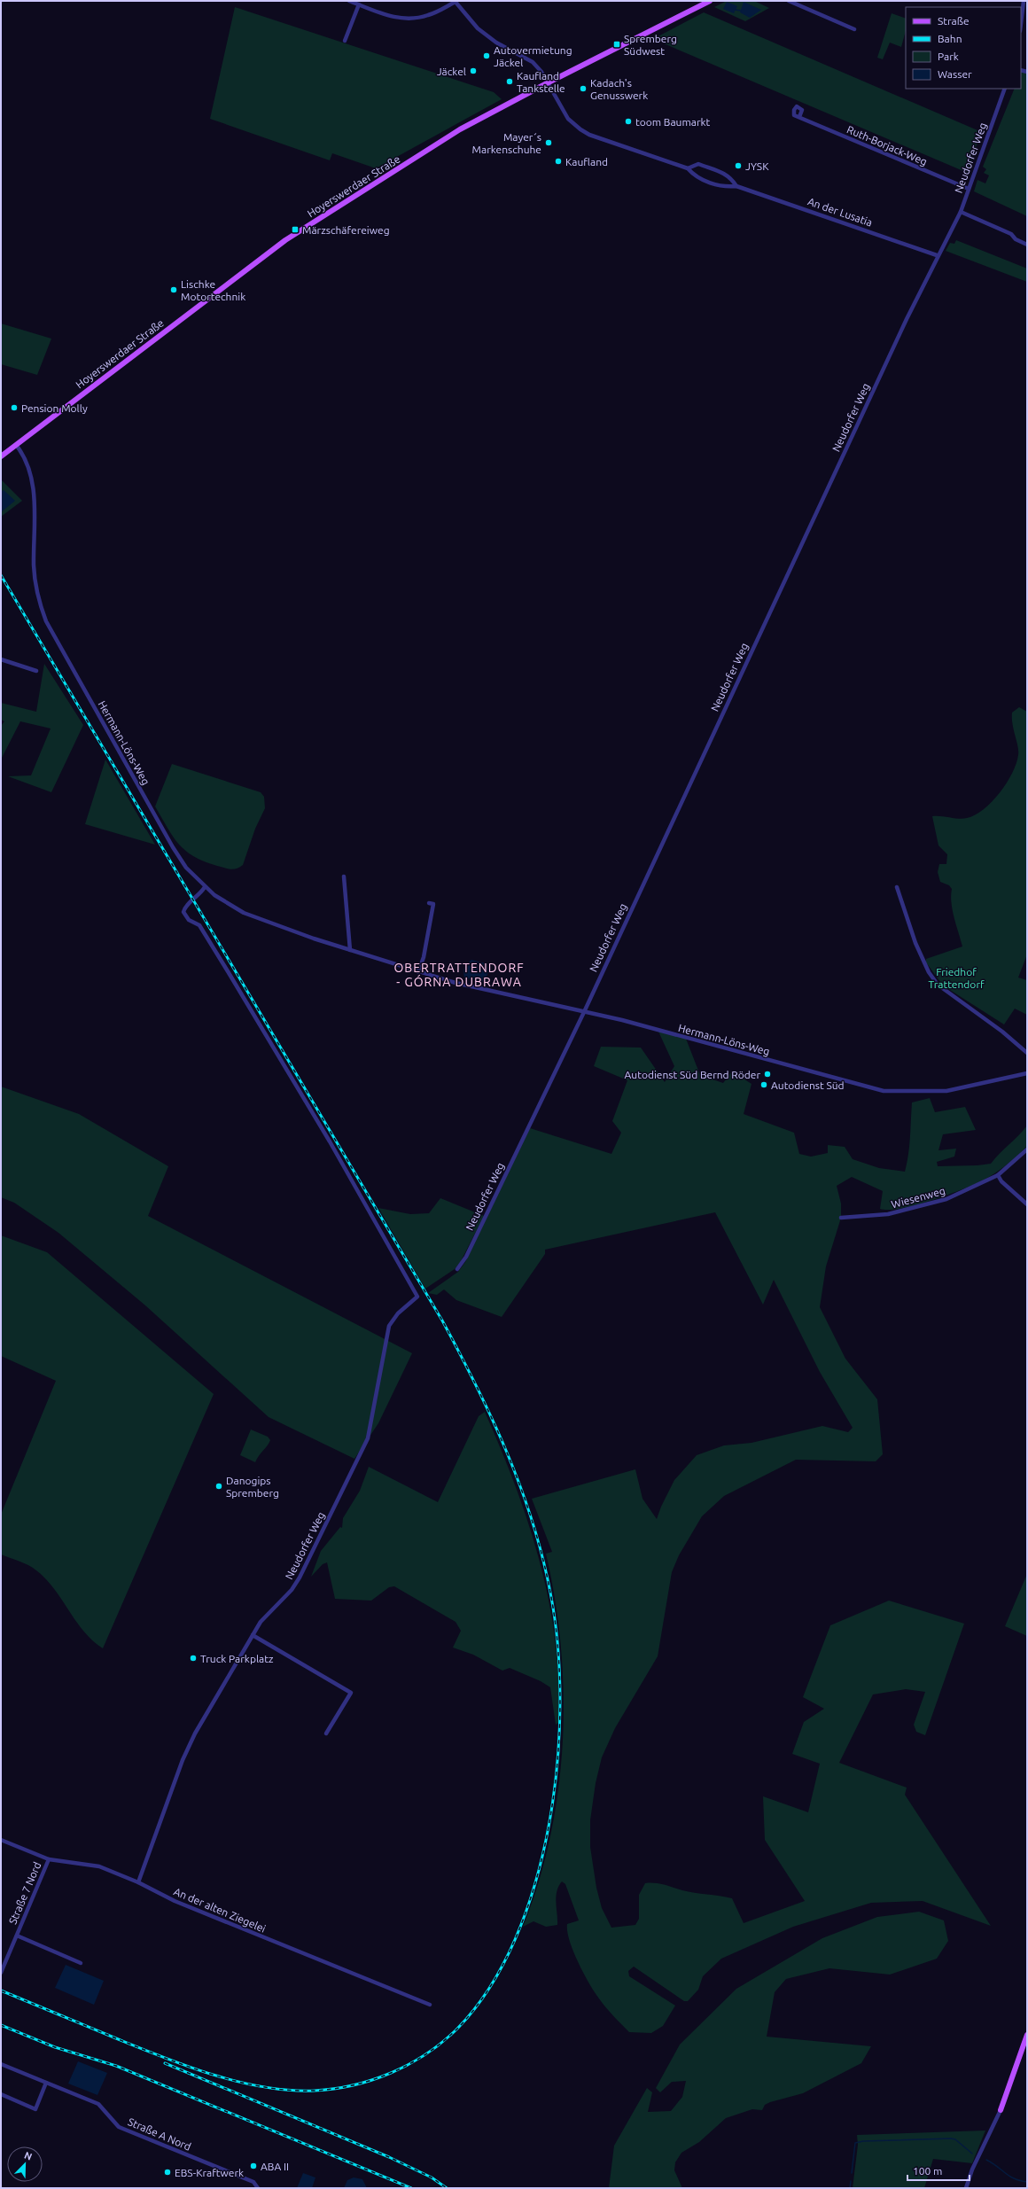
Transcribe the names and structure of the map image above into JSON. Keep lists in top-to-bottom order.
{
  "streets": {
    "main road": ["Hoyerswerdaer Straße"],
    "street": [
      "Ruth-Borjack-Weg",
      "Neudorfer Weg",
      "An der Lusatia",
      "Hermann-Löns-Weg",
      "Wiesenweg",
      "Straße 7 Nord",
      "An der alten Ziegelei",
      "Straße A Nord"
    ]
  },
  "crossings": [
    ["Ruth-Borjack-Weg", "Neudorfer Weg"],
    ["Neudorfer Weg", "An der Lusatia"],
    ["Neudorfer Weg", "Hermann-Löns-Weg"],
    ["Neudorfer Weg", "An der alten Ziegelei"],
    ["Hoyerswerdaer Straße", "An der Lusatia"],
    ["Hoyerswerdaer Straße", "Hermann-Löns-Weg"],
    ["Straße 7 Nord", "An der alten Ziegelei"]
  ],
  "districts": ["OBERTRATTENDORF - GÓRNA DUBRAWA"],
  "parks": ["Friedhof Trattendorf"],
  "places": {
    "transit": ["Spremberg Südwest", "Märzschäfereiweg"],
    "other": [
      "Autovermietung Jäckel",
      "Jäckel",
      "Kaufland Tankstelle",
      "Kadach's Genusswerk",
      "toom Baumarkt",
      "Mayer´s Markenschuhe",
      "Kaufland",
      "JYSK",
      "Lischke Motortechnik",
      "Pension Molly",
      "Autodienst Süd Bernd Röder",
      "Autodienst Süd",
      "Danogips Spremberg",
      "Truck Parkplatz",
      "ABA II",
      "EBS-Kraftwerk"
    ]
  },
  "legend": [
    "Straße",
    "Bahn",
    "Park",
    "Wasser"
  ],
  "scale_bar": "100 m",
  "north": "top right"
}
